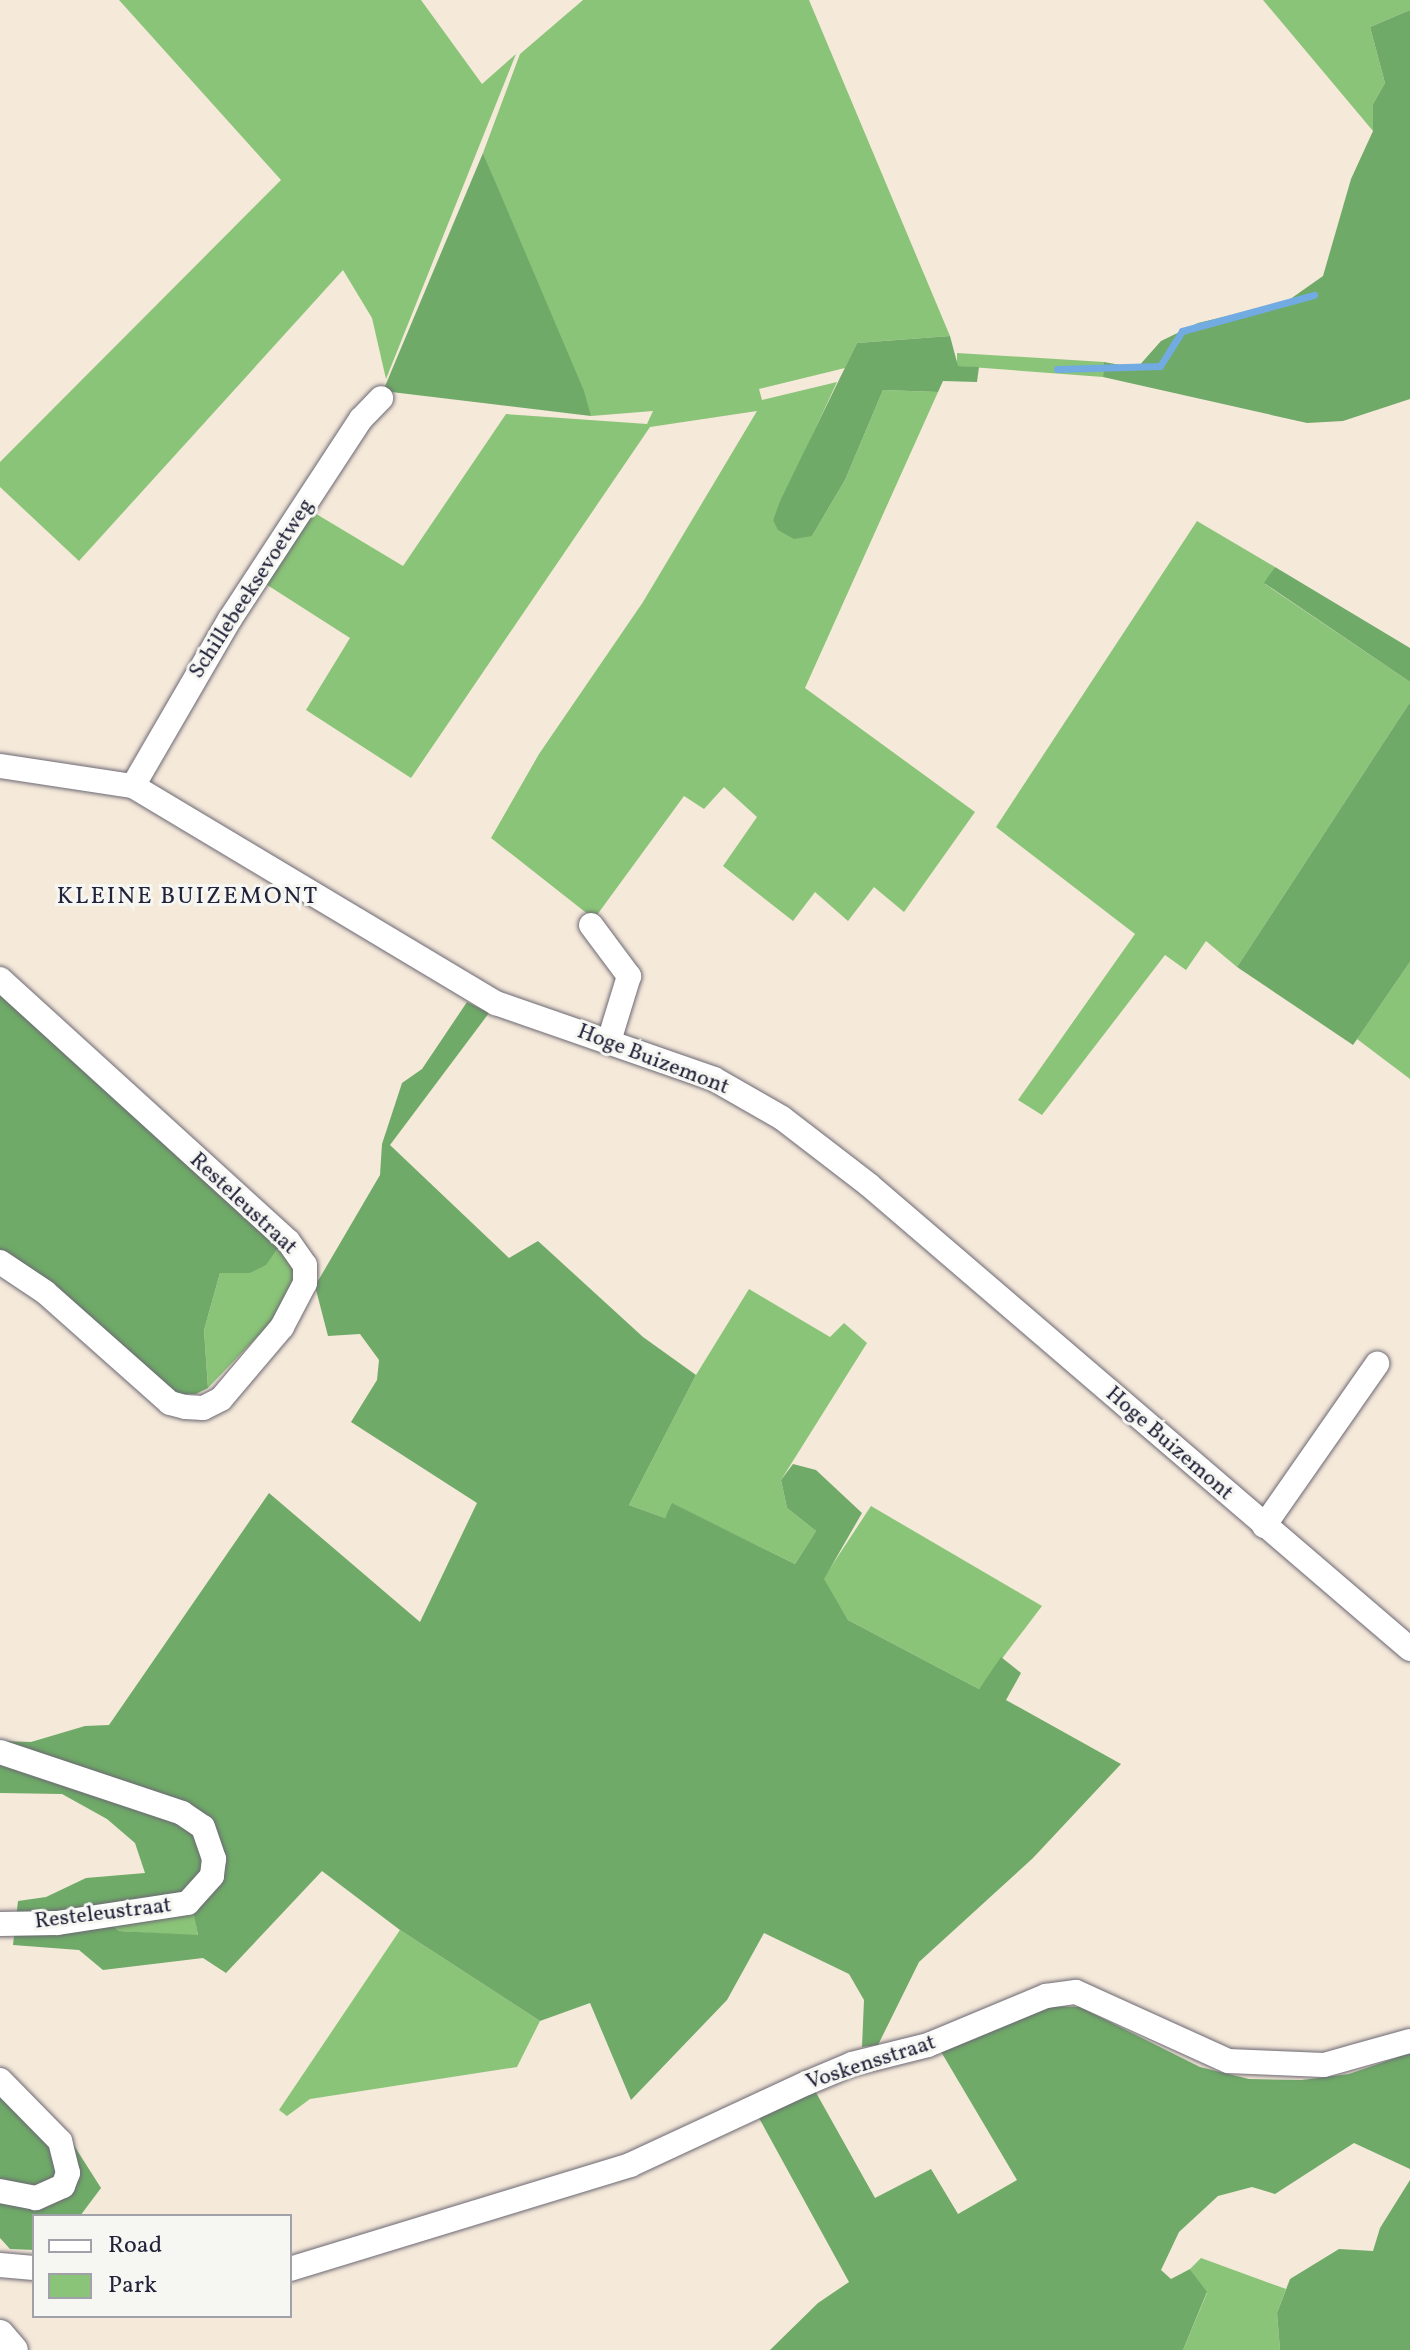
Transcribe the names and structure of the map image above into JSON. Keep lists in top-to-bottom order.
{
  "streets": {
    "street": [
      "Schillebeeksevoetweg",
      "Hoge Buizemont",
      "Resteleustraat",
      "Voskensstraat"
    ]
  },
  "crossings": [
    ["Schillebeeksevoetweg", "Hoge Buizemont"]
  ],
  "districts": ["KLEINE BUIZEMONT"],
  "legend": ["Road", "Park"]
}
